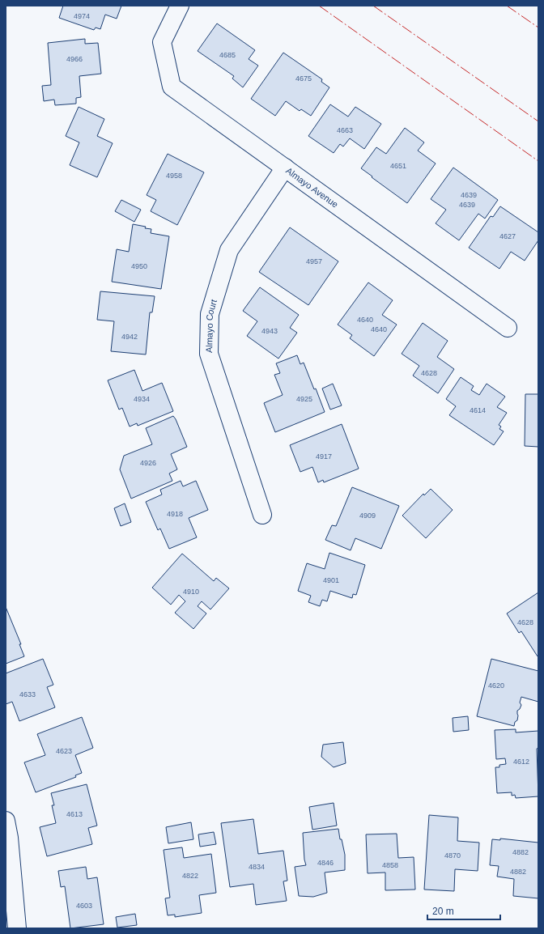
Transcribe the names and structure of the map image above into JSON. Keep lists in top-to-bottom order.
{
  "streets": {
    "street": ["Almayo Avenue", "Almayo Court"]
  },
  "crossings": [
    ["Almayo Avenue", "Almayo Court"]
  ],
  "house_numbers": [
    "4974",
    "4685",
    "4966",
    "4675",
    "4663",
    "4651",
    "4958",
    "4639",
    "4639",
    "4627",
    "4957",
    "4950",
    "4640",
    "4640",
    "4943",
    "4942",
    "4628",
    "4934",
    "4925",
    "4614",
    "4917",
    "4926",
    "4918",
    "4909",
    "4901",
    "4910",
    "4628",
    "4620",
    "4633",
    "4623",
    "4612",
    "4613",
    "4882",
    "4870",
    "4846",
    "4858",
    "4834",
    "4882",
    "4822",
    "4603"
  ],
  "scale_bar": "20 m"
}
